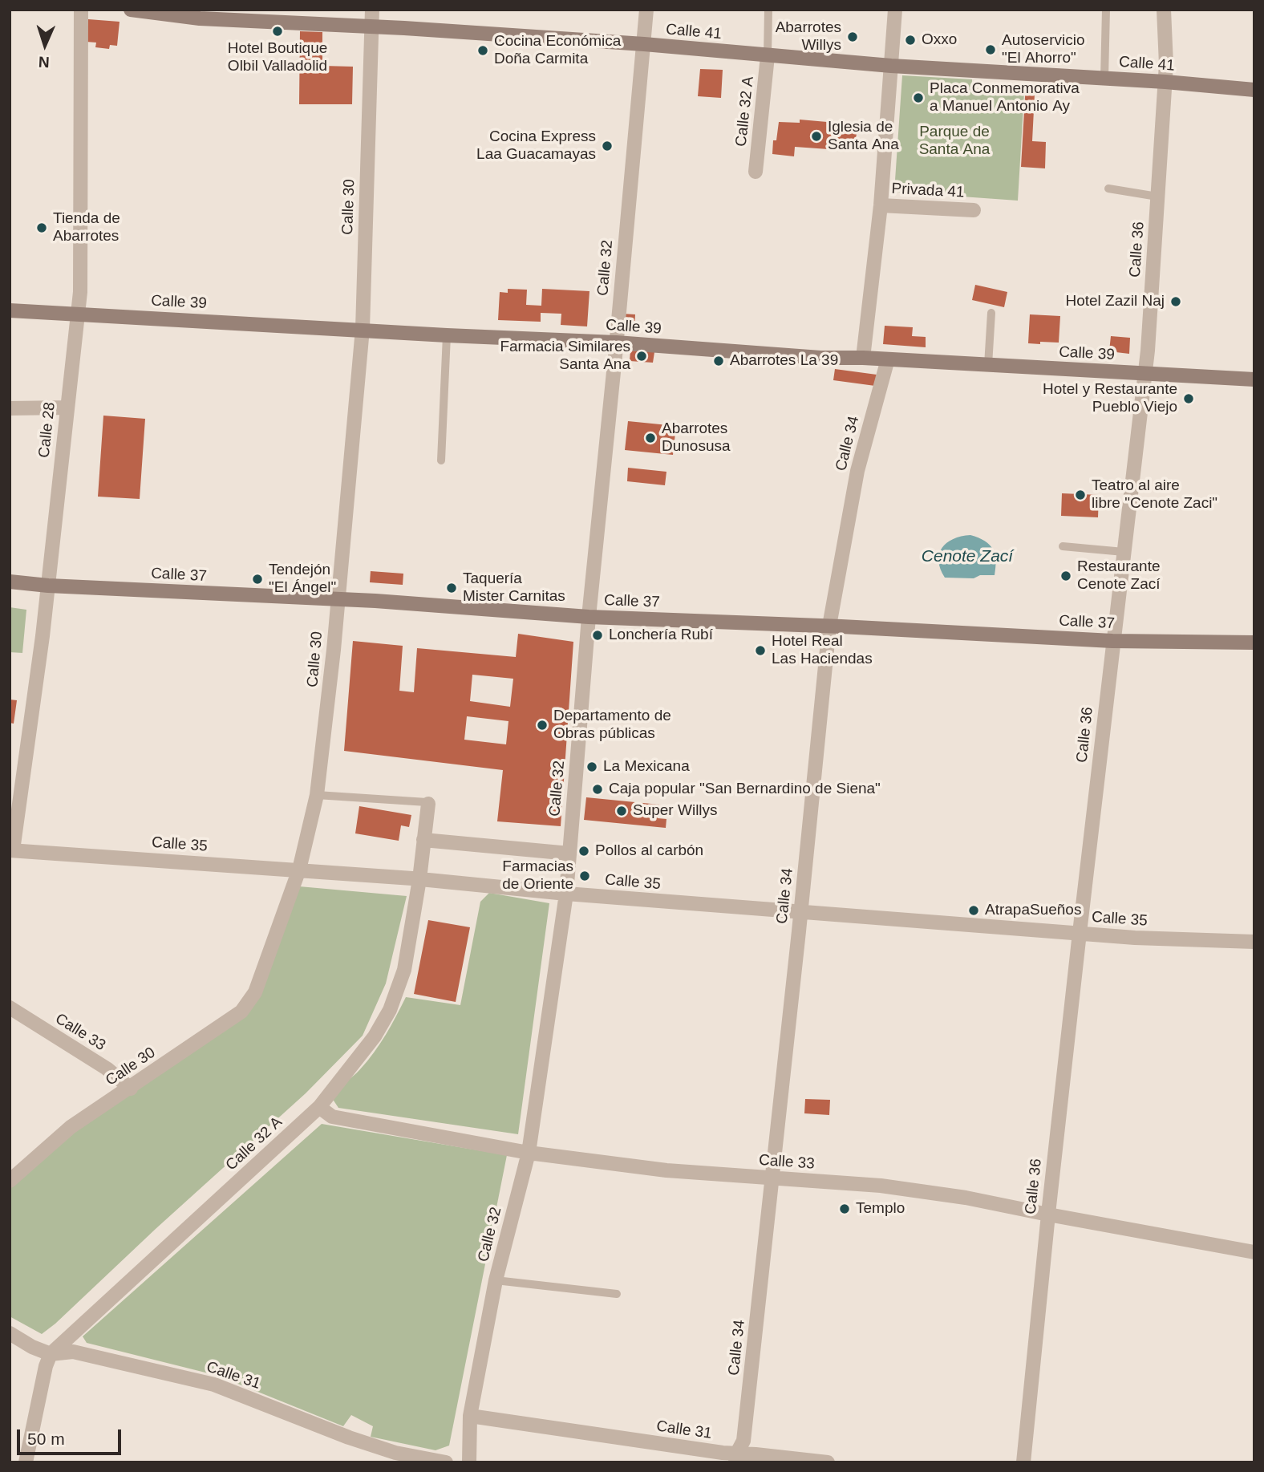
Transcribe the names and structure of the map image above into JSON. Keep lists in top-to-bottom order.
{
  "streets": {
    "main road": ["Calle 41", "Calle 39", "Calle 37"],
    "street": [
      "Calle 32 A",
      "Privada 41",
      "Calle 30",
      "Calle 36",
      "Calle 32",
      "Calle 28",
      "Calle 34",
      "Calle 35",
      "Calle 33",
      "Calle 31"
    ]
  },
  "crossings": [
    ["Calle 41", "Calle 32 A"],
    ["Calle 41", "Calle 30"],
    ["Calle 41", "Calle 36"],
    ["Calle 41", "Calle 32"],
    ["Calle 32 A", "Calle 35"],
    ["Calle 32 A", "Calle 33"],
    ["Calle 32 A", "Calle 31"],
    ["Calle 30", "Calle 39"],
    ["Calle 30", "Calle 37"],
    ["Calle 30", "Calle 35"],
    ["Calle 30", "Calle 33"],
    ["Calle 36", "Calle 39"],
    ["Calle 36", "Calle 37"],
    ["Calle 36", "Calle 35"],
    ["Calle 36", "Calle 33"],
    ["Calle 32", "Calle 39"],
    ["Calle 32", "Calle 37"],
    ["Calle 32", "Calle 35"],
    ["Calle 32", "Calle 33"],
    ["Calle 32", "Calle 31"],
    ["Calle 39", "Calle 28"],
    ["Calle 39", "Calle 34"],
    ["Calle 28", "Calle 37"],
    ["Calle 28", "Calle 35"],
    ["Calle 34", "Calle 37"],
    ["Calle 34", "Calle 35"],
    ["Calle 34", "Calle 33"],
    ["Calle 34", "Calle 31"]
  ],
  "water": ["Cenote Zací"],
  "parks": ["Parque de Santa Ana"],
  "places": [
    "Hotel Boutique Olbil Valladolid",
    "Abarrotes Willys",
    "Oxxo",
    "Autoservicio \"El Ahorro\"",
    "Cocina Económica Doña Carmita",
    "Placa Conmemorativa a Manuel Antonio Ay",
    "Iglesia de Santa Ana",
    "Cocina Express Laa Guacamayas",
    "Tienda de Abarrotes",
    "Hotel Zazil Naj",
    "Farmacia Similares Santa Ana",
    "Abarrotes La 39",
    "Hotel y Restaurante Pueblo Viejo",
    "Abarrotes Dunosusa",
    "Teatro al aire libre \"Cenote Zaci\"",
    "Restaurante Cenote Zací",
    "Tendejón \"El Ángel\"",
    "Taquería Mister Carnitas",
    "Lonchería Rubí",
    "Hotel Real Las Haciendas",
    "Departamento de Obras públicas",
    "La Mexicana",
    "Caja popular \"San Bernardino de Siena\"",
    "Super Willys",
    "Pollos al carbón",
    "Farmacias de Oriente",
    "AtrapaSueños",
    "Templo"
  ],
  "scale_bar": "50 m",
  "north": "bottom"
}
